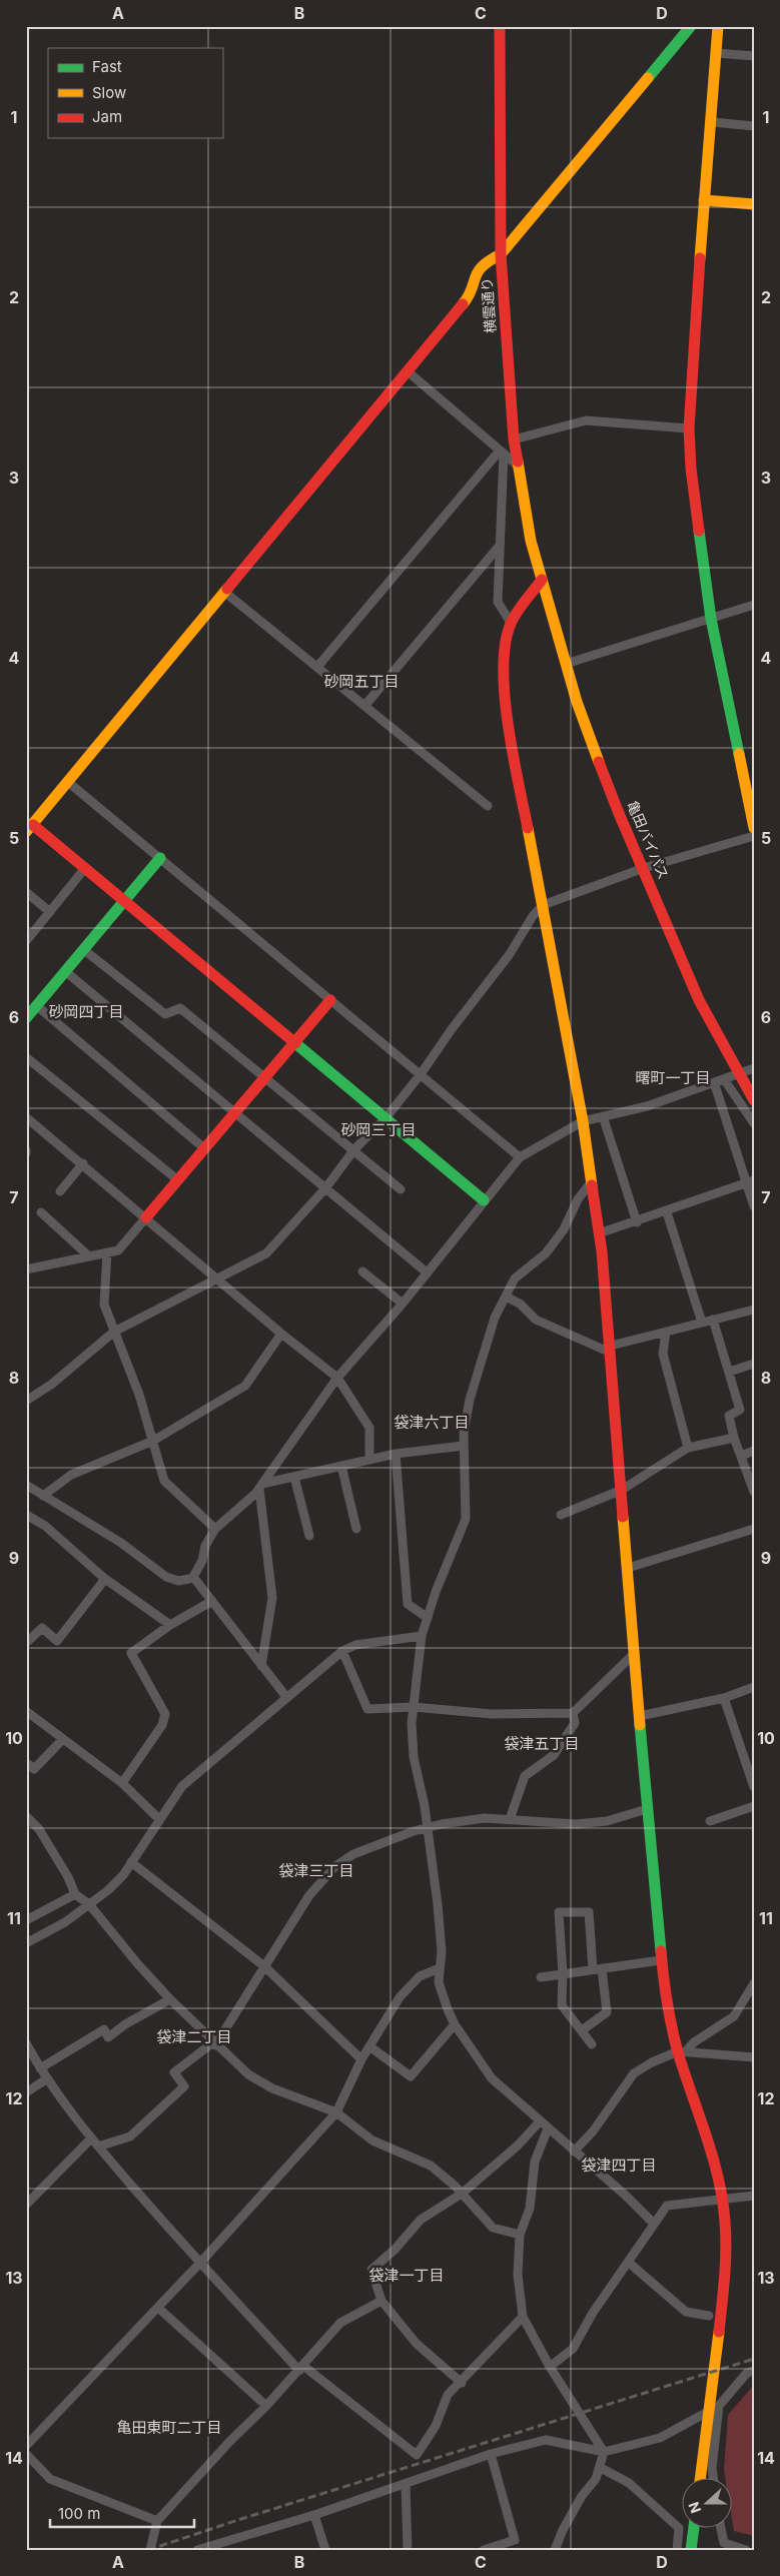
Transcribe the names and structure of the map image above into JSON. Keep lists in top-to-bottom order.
{
  "streets": {
    "street": ["横雲通り", "亀田バイパス"]
  },
  "crossings": [
    ["横雲通り", "亀田バイパス"]
  ],
  "districts": [
    "砂岡五丁目",
    "砂岡四丁目",
    "曙町一丁目",
    "砂岡三丁目",
    "袋津六丁目",
    "袋津五丁目",
    "袋津三丁目",
    "袋津二丁目",
    "袋津四丁目",
    "袋津一丁目",
    "亀田東町二丁目"
  ],
  "legend": ["Fast", "Slow", "Jam"],
  "scale_bar": "100 m",
  "north": "left",
  "grid": {
    "columns": [
      "A",
      "B",
      "C",
      "D"
    ],
    "rows": [
      "1",
      "2",
      "3",
      "4",
      "5",
      "6",
      "7",
      "8",
      "9",
      "10",
      "11",
      "12",
      "13",
      "14"
    ]
  }
}
